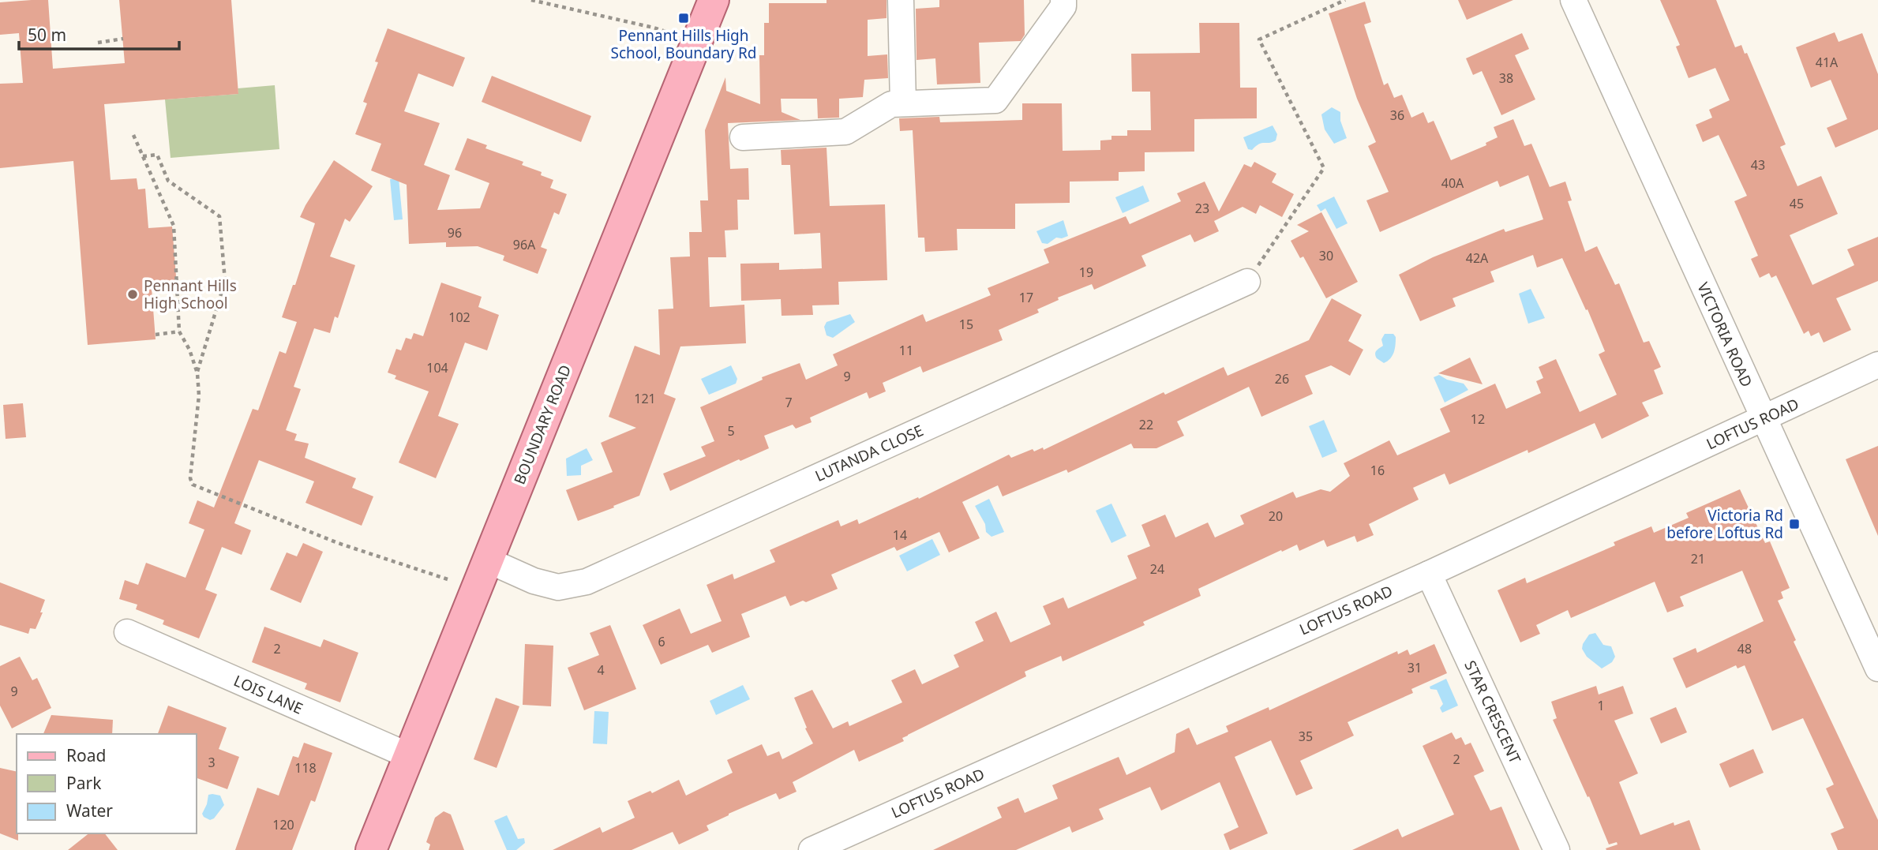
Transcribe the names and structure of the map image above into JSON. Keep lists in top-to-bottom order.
{
  "streets": {
    "main road": ["BOUNDARY ROAD"],
    "street": [
      "VICTORIA ROAD",
      "LOFTUS ROAD",
      "LUTANDA CLOSE",
      "LOIS LANE",
      "STAR CRESCENT"
    ]
  },
  "crossings": [
    ["VICTORIA ROAD", "LOFTUS ROAD"],
    ["LOFTUS ROAD", "STAR CRESCENT"],
    ["BOUNDARY ROAD", "LUTANDA CLOSE"],
    ["BOUNDARY ROAD", "LOIS LANE"]
  ],
  "places": {
    "transit": ["Pennant Hills High School, Boundary Rd", "Victoria Rd before Loftus Rd"],
    "other": ["Pennant Hills High School"]
  },
  "house_numbers": [
    "41A",
    "38",
    "36",
    "43",
    "40A",
    "45",
    "23",
    "96",
    "96A",
    "30",
    "42A",
    "19",
    "17",
    "102",
    "15",
    "11",
    "104",
    "9",
    "26",
    "121",
    "7",
    "12",
    "22",
    "5",
    "16",
    "20",
    "14",
    "21",
    "24",
    "6",
    "2",
    "48",
    "31",
    "4",
    "9",
    "1",
    "35",
    "2",
    "3",
    "118",
    "120"
  ],
  "legend": ["Road", "Park", "Water"],
  "scale_bar": "50 m"
}
